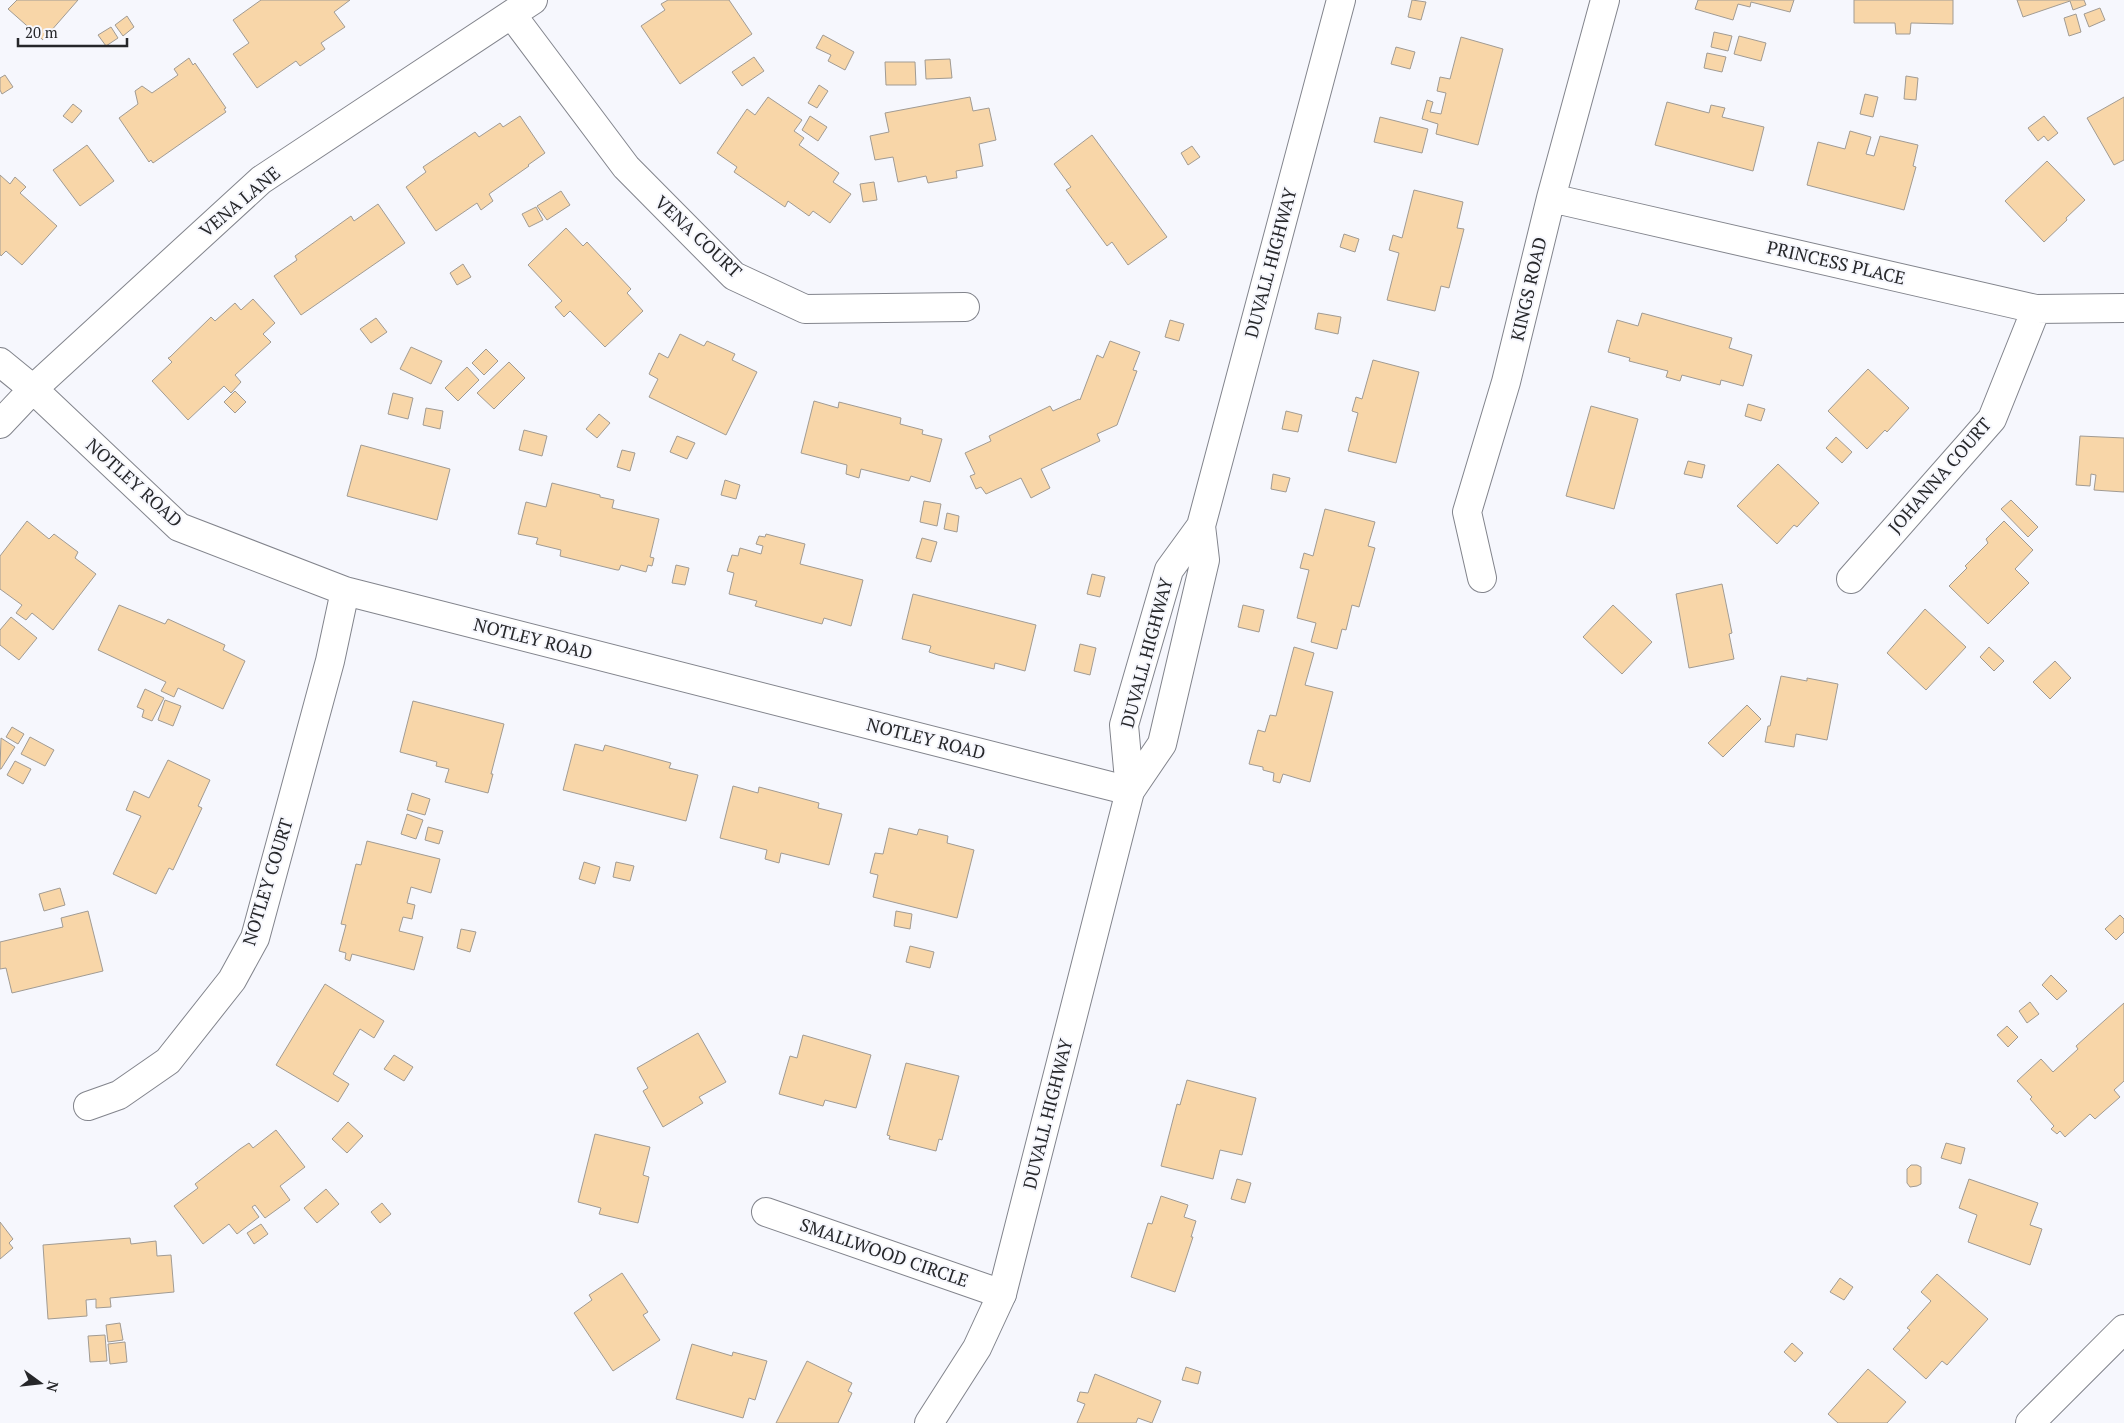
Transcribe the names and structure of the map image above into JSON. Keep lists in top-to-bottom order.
{
  "streets": {
    "street": [
      "VENA LANE",
      "VENA COURT",
      "DUVALL HIGHWAY",
      "PRINCESS PLACE",
      "KINGS ROAD",
      "JOHANNA COURT",
      "NOTLEY ROAD",
      "NOTLEY COURT",
      "SMALLWOOD CIRCLE"
    ]
  },
  "crossings": [
    ["VENA LANE", "VENA COURT"],
    ["VENA LANE", "NOTLEY ROAD"],
    ["DUVALL HIGHWAY", "NOTLEY ROAD"],
    ["DUVALL HIGHWAY", "SMALLWOOD CIRCLE"],
    ["PRINCESS PLACE", "KINGS ROAD"],
    ["PRINCESS PLACE", "JOHANNA COURT"],
    ["NOTLEY ROAD", "NOTLEY COURT"]
  ],
  "scale_bar": "20 m",
  "north": "right"
}
